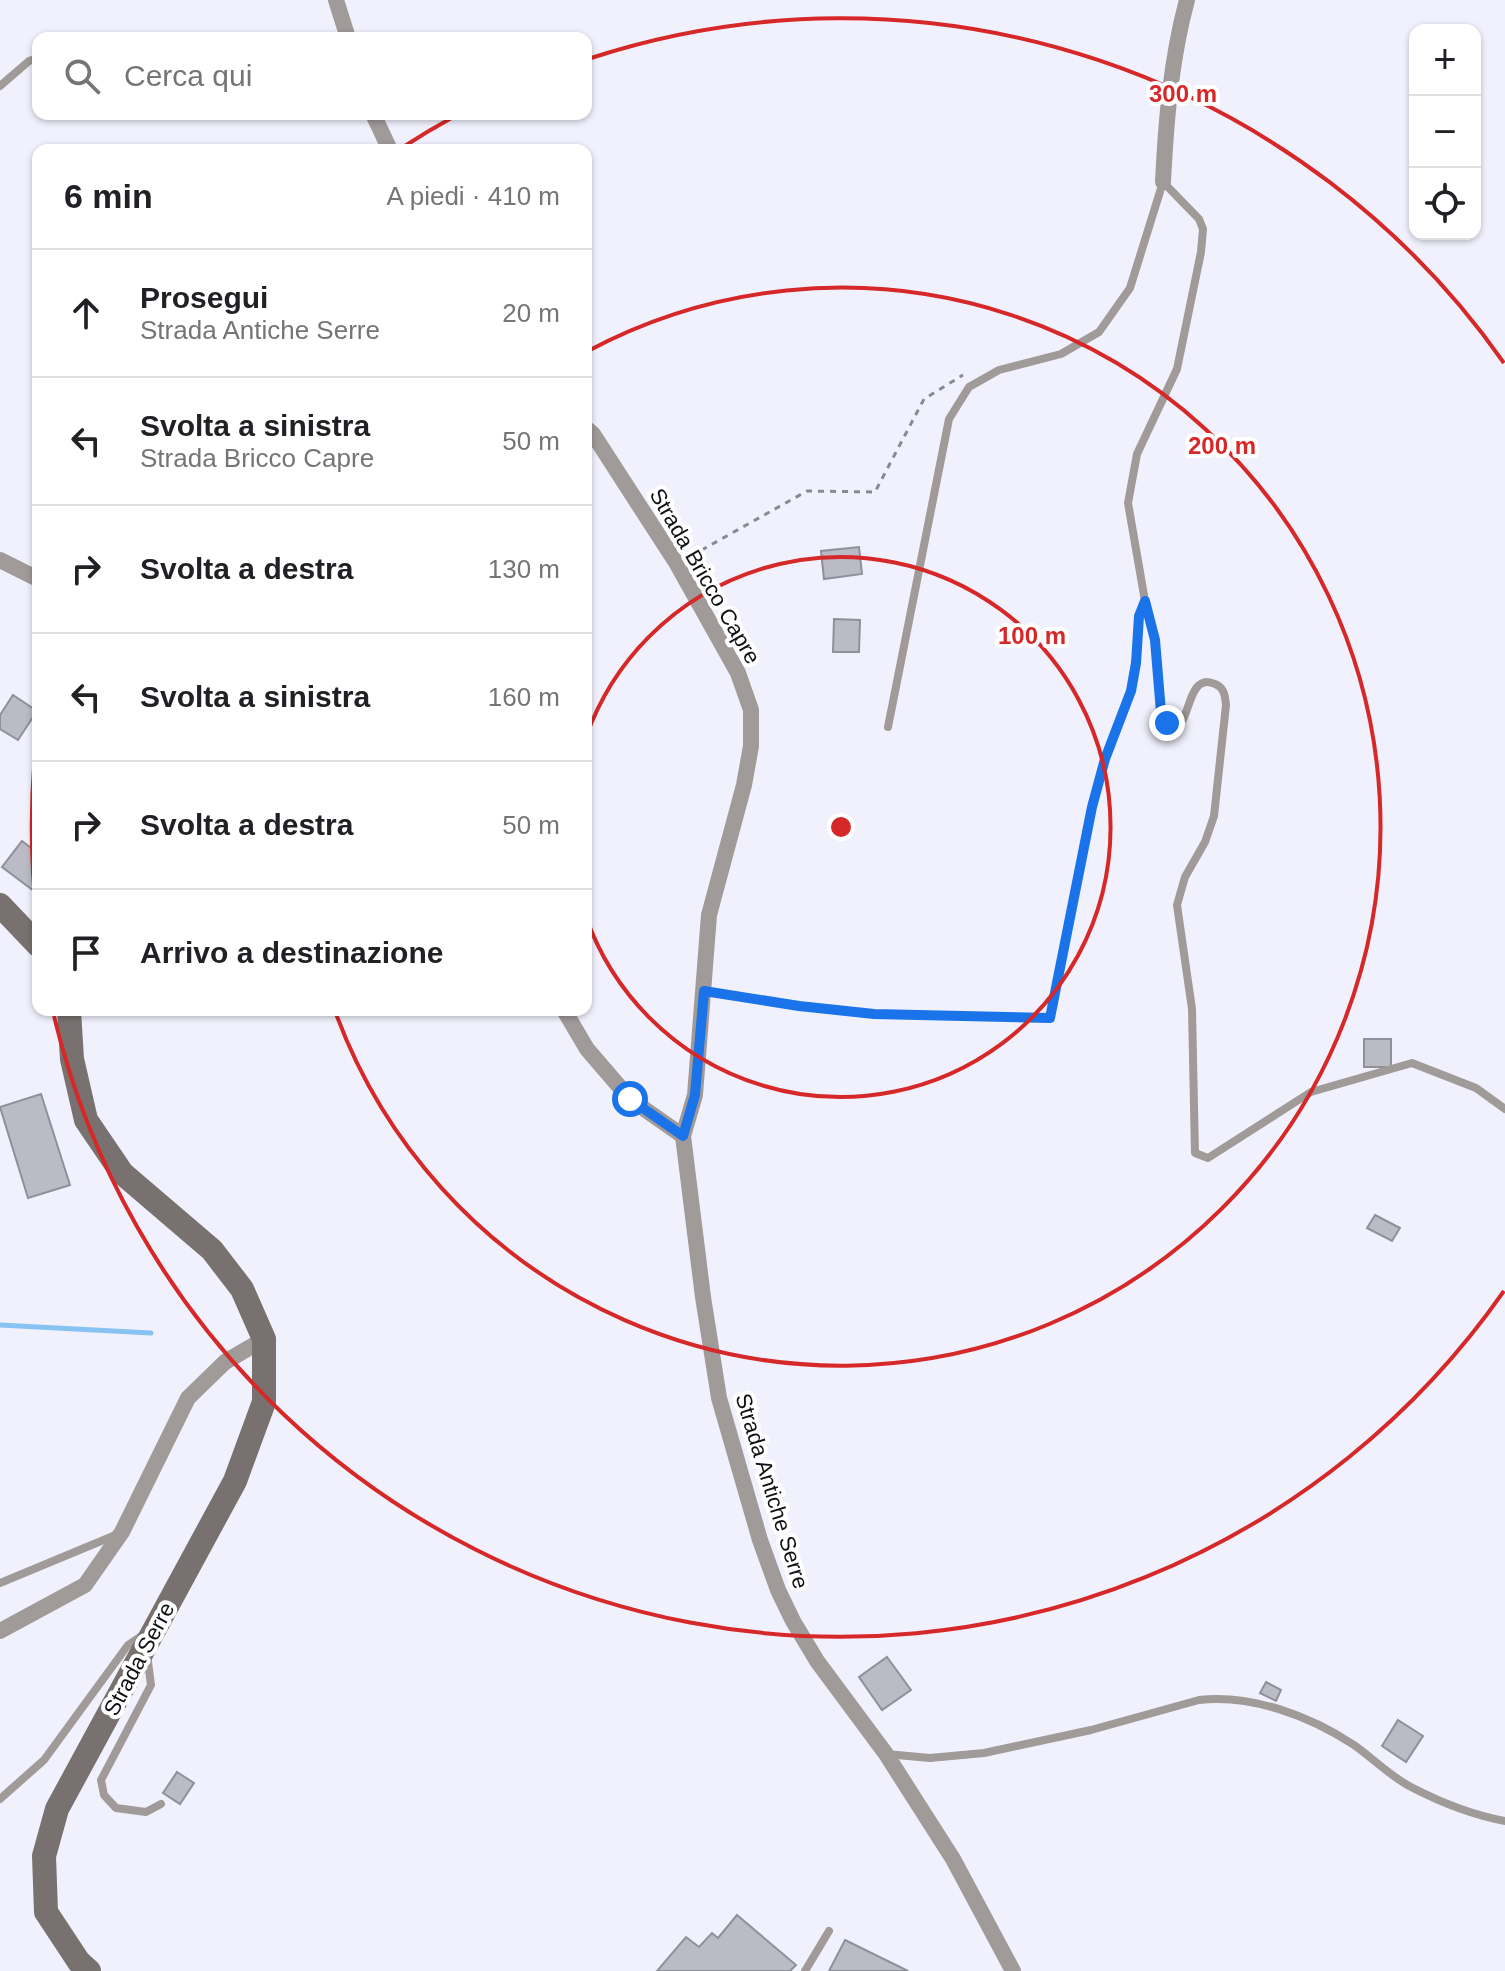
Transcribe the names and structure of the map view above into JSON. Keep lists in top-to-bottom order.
{
  "streets": {
    "main road": ["Strada Serre"],
    "street": ["Strada Bricco Capre", "Strada Antiche Serre"]
  },
  "crossings": [
    ["Strada Bricco Capre", "Strada Antiche Serre"]
  ],
  "page": {
    "map_buttons": ["+", "−"],
    "search": "Cerca qui",
    "heading": ["6 min", "A piedi · 410 m"],
    "list": [
      ["Prosegui", "Strada Antiche Serre", "20 m"],
      ["Svolta a sinistra", "Strada Bricco Capre", "50 m"],
      ["Svolta a destra", "130 m"],
      ["Svolta a sinistra", "160 m"],
      ["Svolta a destra", "50 m"],
      "Arrivo a destinazione"
    ]
  },
  "rings": ["300 m", "200 m", "100 m"]
}
